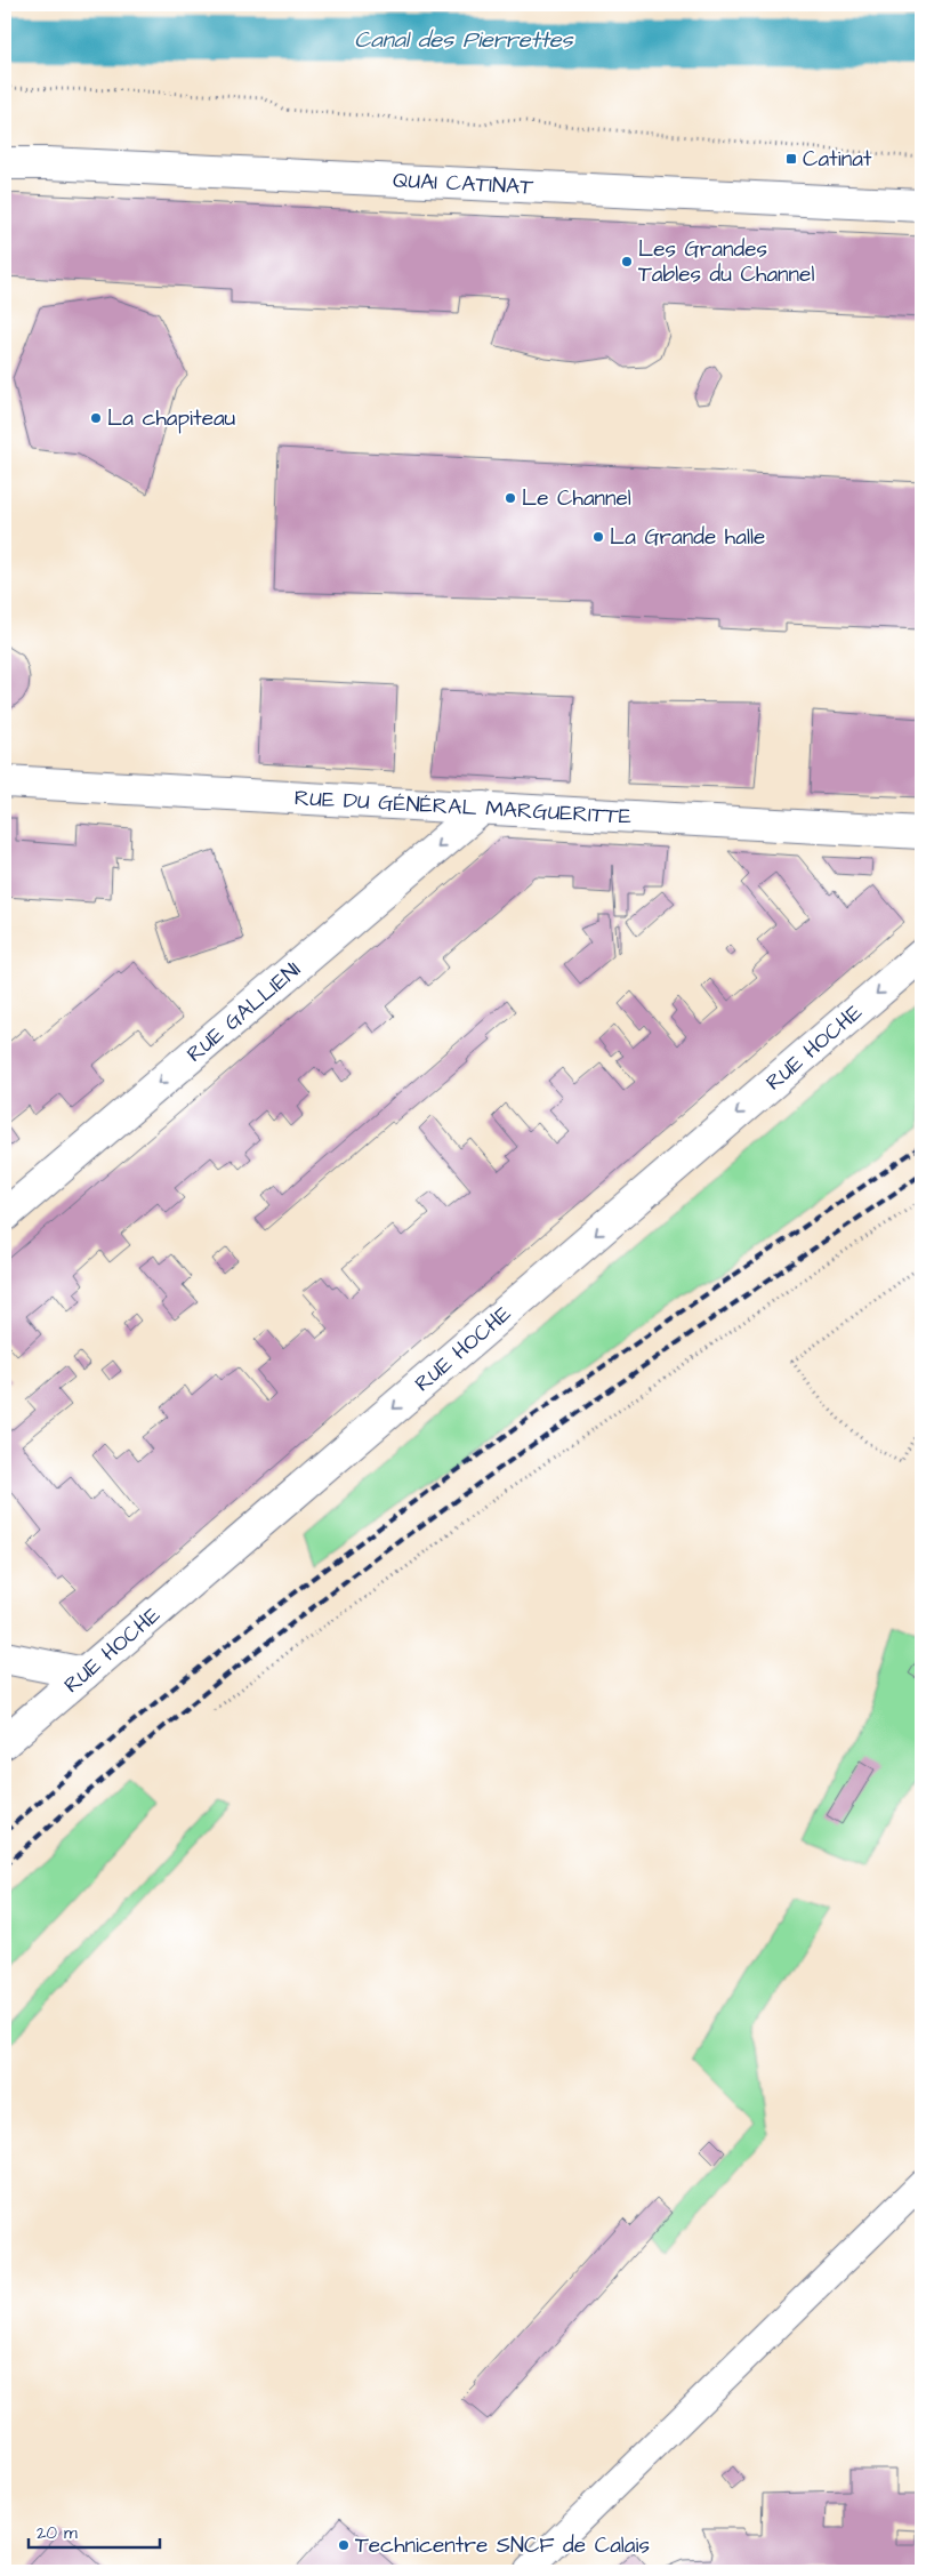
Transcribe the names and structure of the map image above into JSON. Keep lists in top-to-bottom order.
{
  "streets": {
    "street": [
      "QUAI CATINAT",
      "RUE DU GÉNÉRAL MARGUERITTE",
      "RUE GALLIENI",
      "RUE HOCHE"
    ]
  },
  "crossings": [
    ["RUE DU GÉNÉRAL MARGUERITTE", "RUE GALLIENI"]
  ],
  "one_way": ["RUE GALLIENI", "RUE HOCHE"],
  "water": ["Canal des Pierrettes"],
  "places": {
    "transit": ["Catinat"],
    "other": [
      "Les Grandes Tables du Channel",
      "La chapiteau",
      "Le Channel",
      "La Grande halle",
      "Technicentre SNCF de Calais"
    ]
  },
  "scale_bar": "20 m"
}
